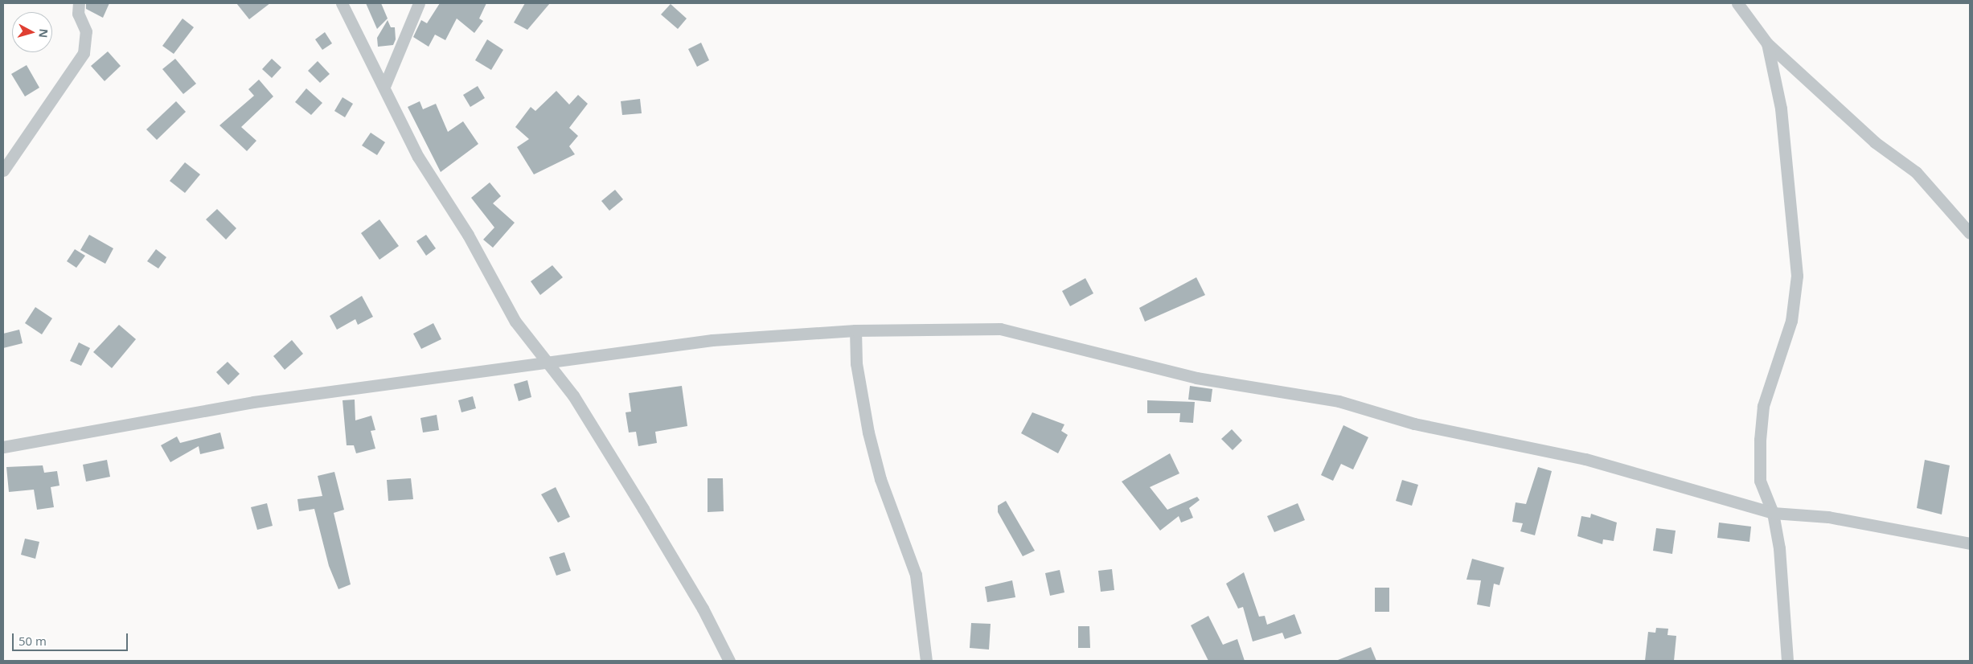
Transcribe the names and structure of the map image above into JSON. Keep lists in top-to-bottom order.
{
  "scale_bar": "50 m",
  "north": "right"
}
